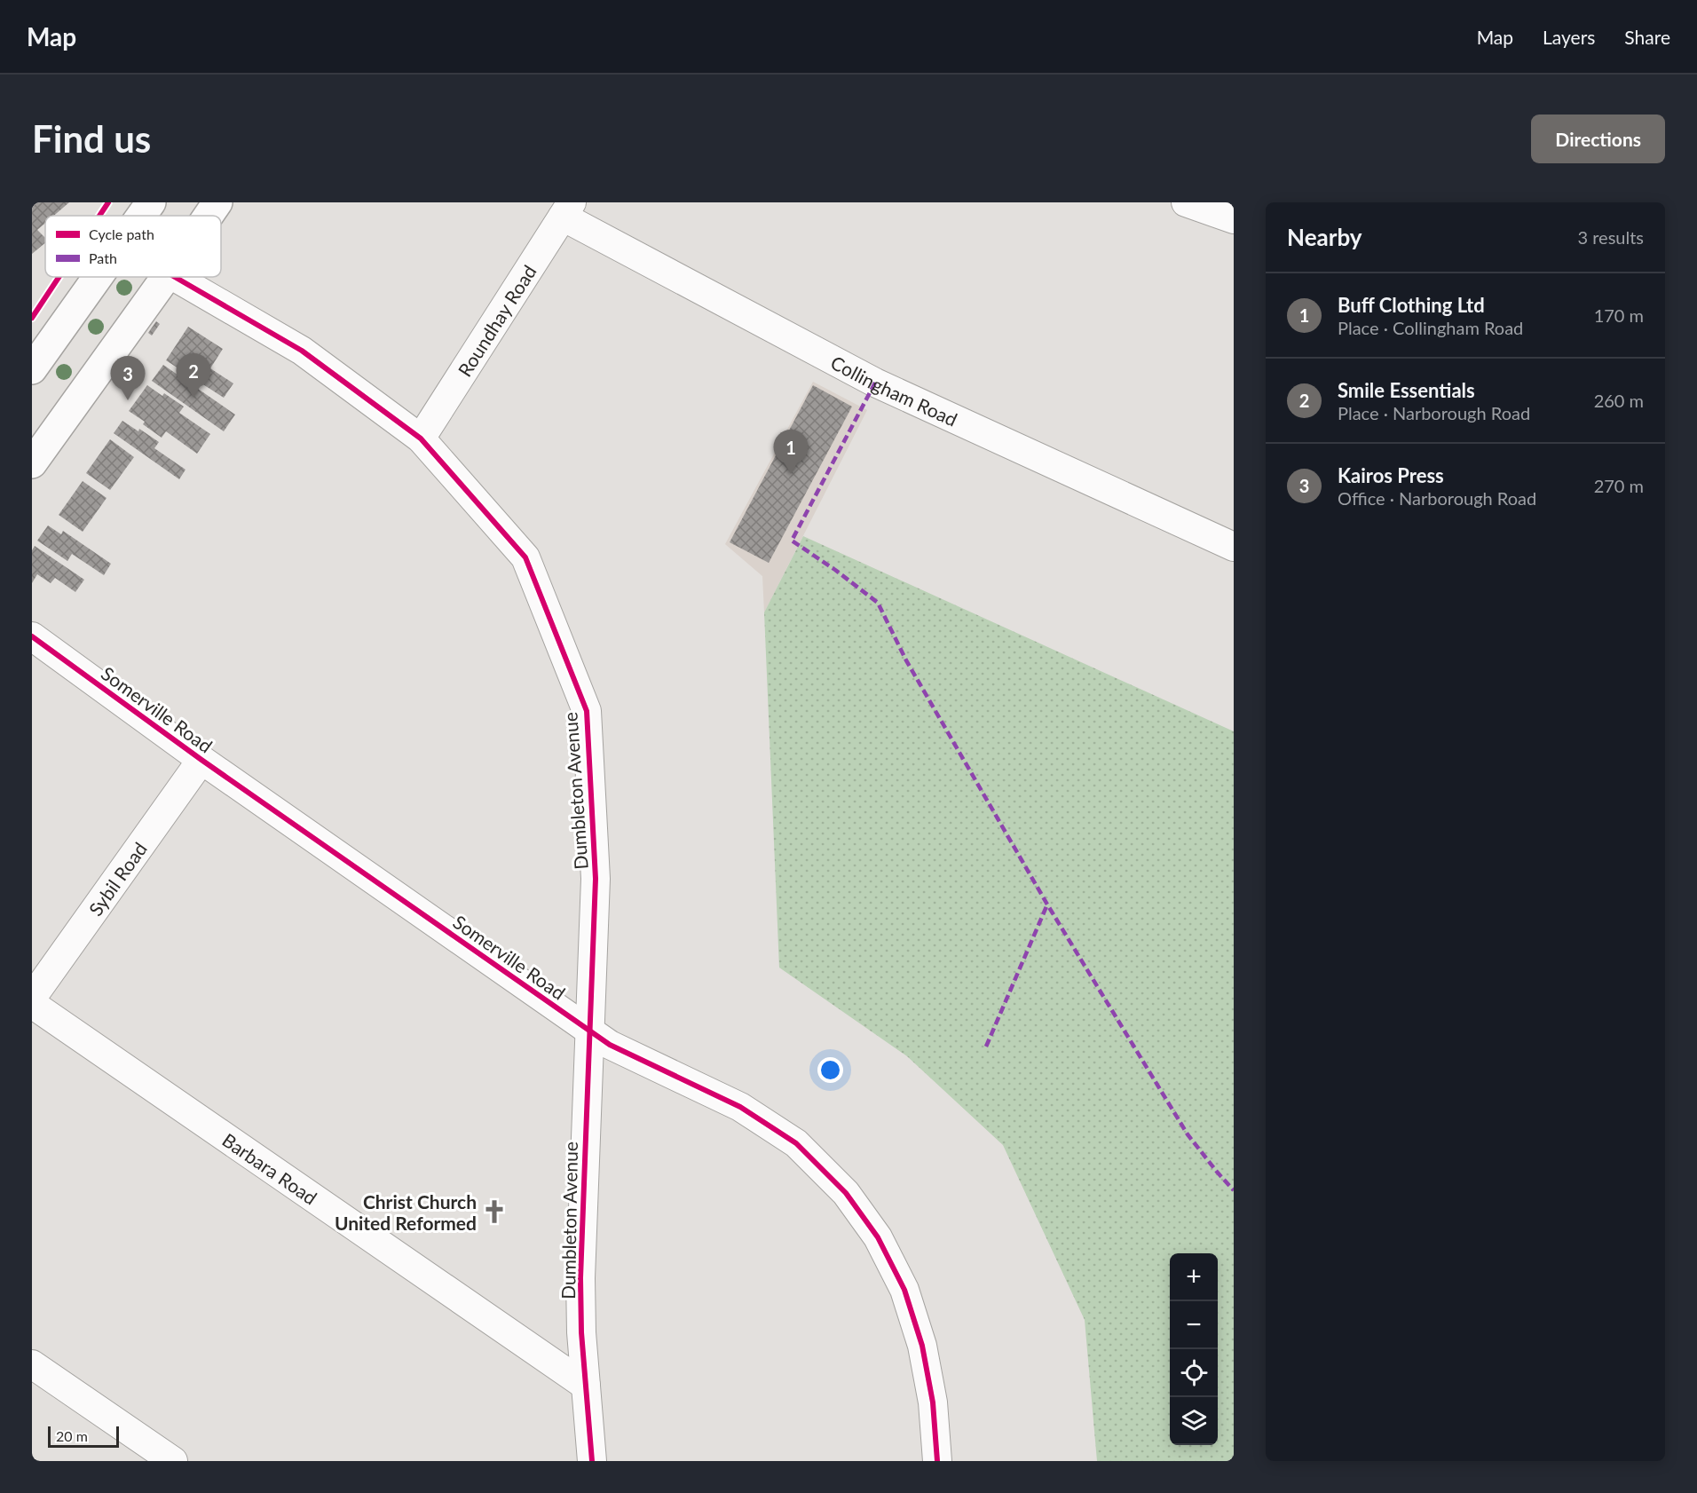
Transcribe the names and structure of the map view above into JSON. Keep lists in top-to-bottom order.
{
  "streets": {
    "street": [
      "Roundhay Road",
      "Collingham Road",
      "Somerville Road",
      "Dumbleton Avenue",
      "Sybil Road",
      "Barbara Road"
    ]
  },
  "crossings": [
    ["Roundhay Road", "Collingham Road"],
    ["Roundhay Road", "Dumbleton Avenue"],
    ["Somerville Road", "Dumbleton Avenue"],
    ["Somerville Road", "Sybil Road"],
    ["Dumbleton Avenue", "Barbara Road"]
  ],
  "places": {
    "church": ["Christ Church United Reformed"]
  },
  "legend": ["Cycle path", "Path"],
  "scale_bar": "20 m",
  "page": {
    "header": "Map",
    "nav": ["Map", "Layers", "Share"],
    "buttons": "Directions",
    "title": "Find us",
    "heading": ["Nearby", "3 results"],
    "list": [
      {
        "mark": "1",
        "name": "Buff Clothing Ltd",
        "note": "Place · Collingham Road",
        "value": "170 m"
      },
      {
        "mark": "2",
        "name": "Smile Essentials",
        "note": "Place · Narborough Road",
        "value": "260 m"
      },
      {
        "mark": "3",
        "name": "Kairos Press",
        "note": "Office · Narborough Road",
        "value": "270 m"
      }
    ],
    "pins": ["2", "3", "1"],
    "map_buttons": ["+", "−"],
    "scale": "20 m"
  }
}
